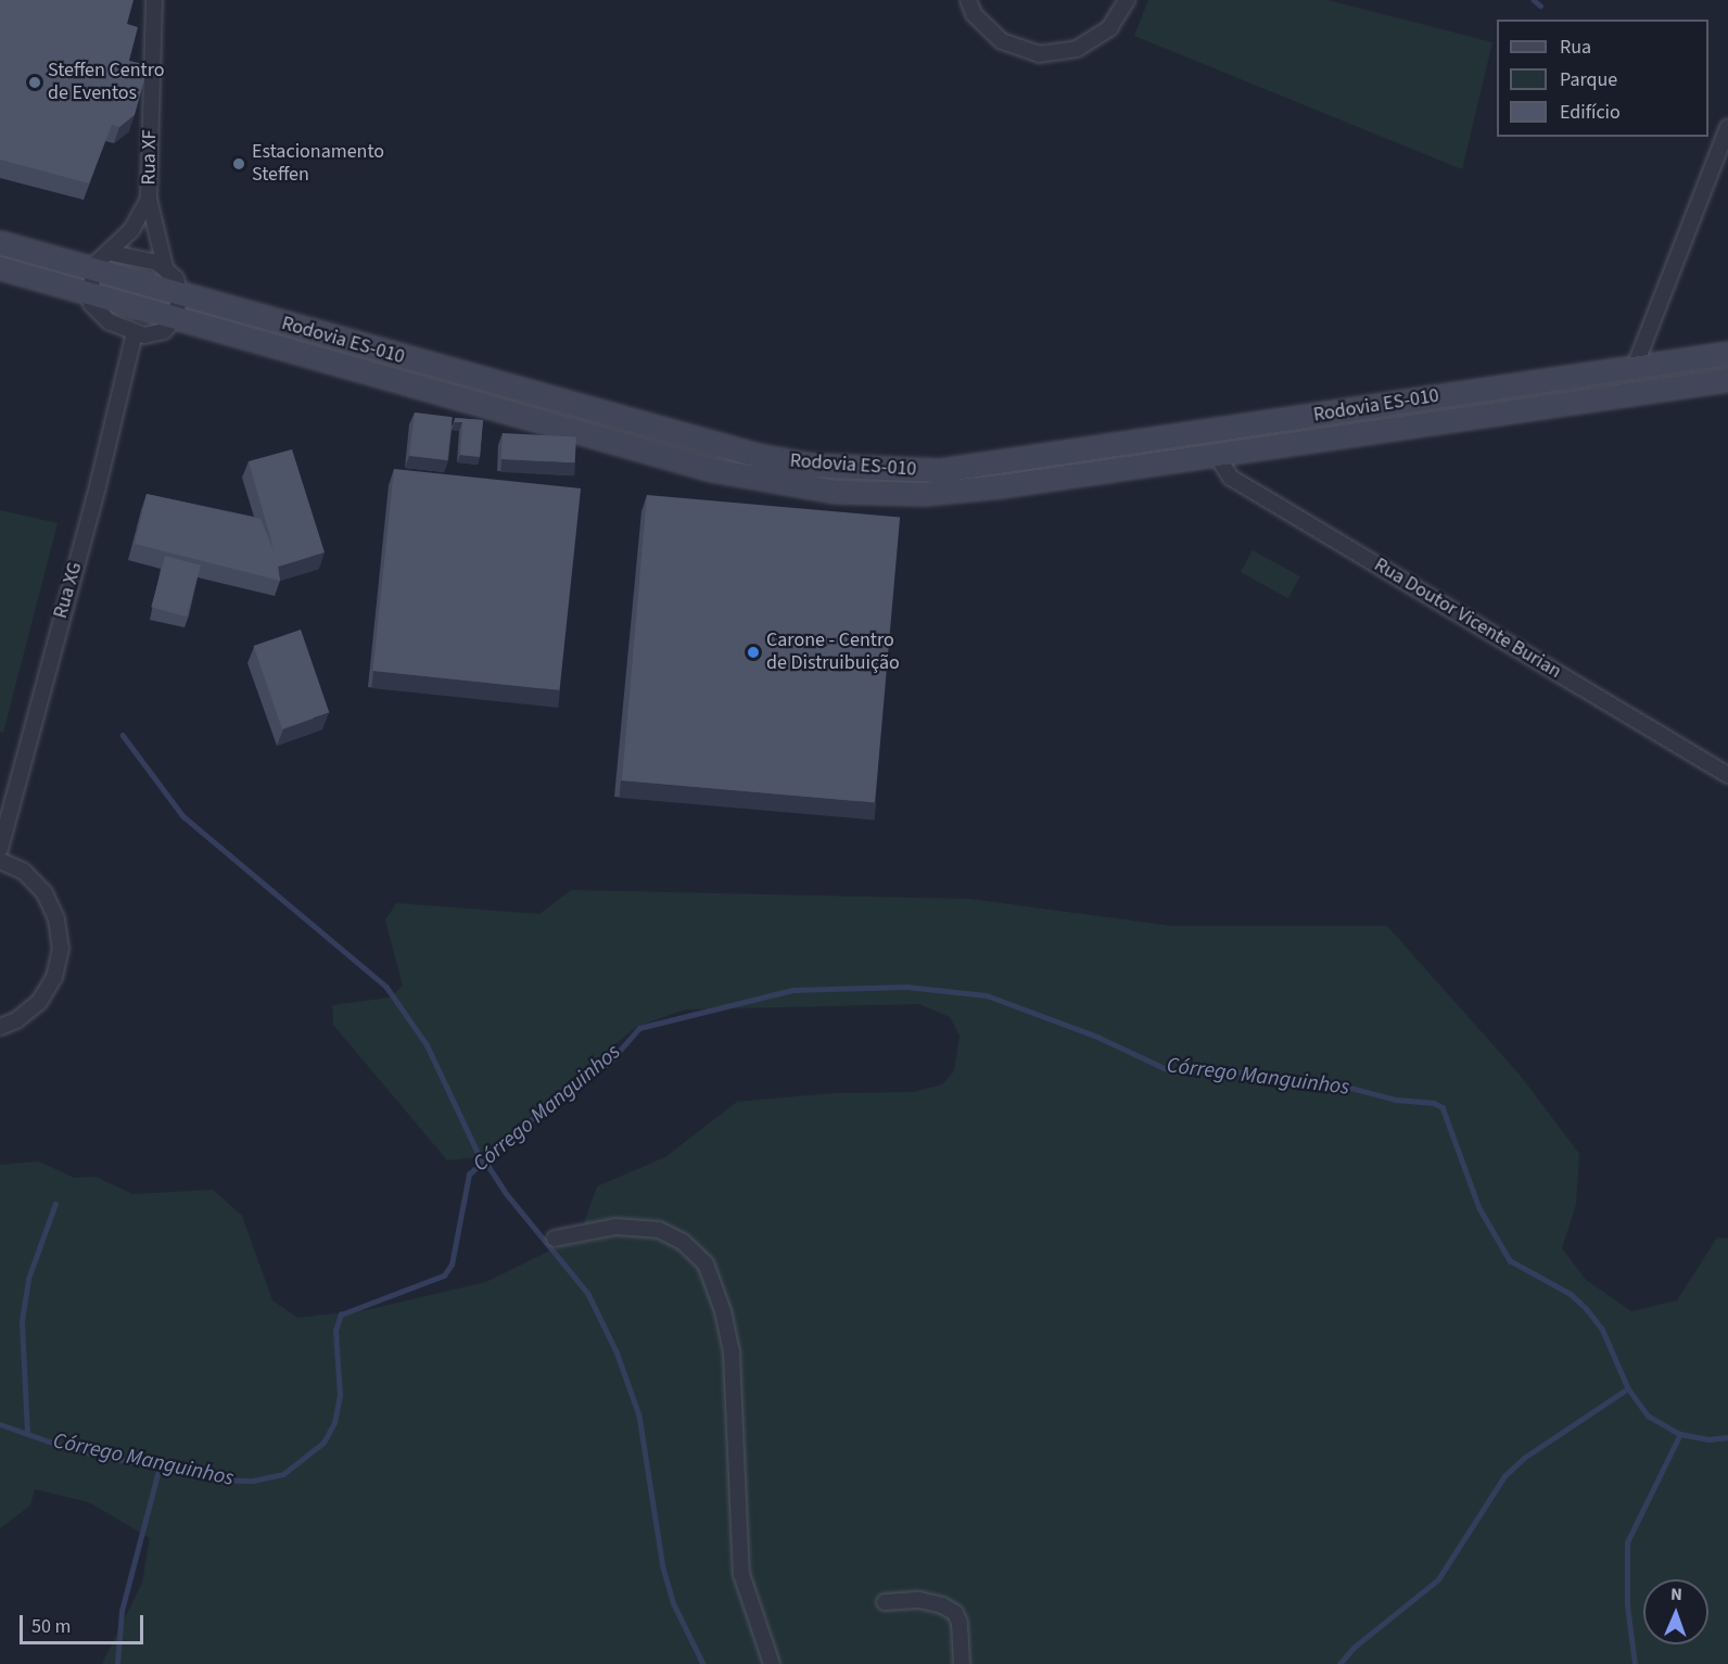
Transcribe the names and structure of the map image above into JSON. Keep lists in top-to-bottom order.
{
  "streets": {
    "main road": ["Rodovia ES-010"],
    "street": ["Rua XF", "Rua XG", "Rua Doutor Vicente Burian"]
  },
  "crossings": [
    ["Rua XF", "Rodovia ES-010"],
    ["Rodovia ES-010", "Rua Doutor Vicente Burian"]
  ],
  "water": ["Córrego Manguinhos"],
  "places": ["Steffen Centro de Eventos", "Estacionamento Steffen", "Carone - Centro de Distruibuição"],
  "legend": ["Rua", "Parque", "Edifício"],
  "scale_bar": "50 m",
  "north": "top"
}
